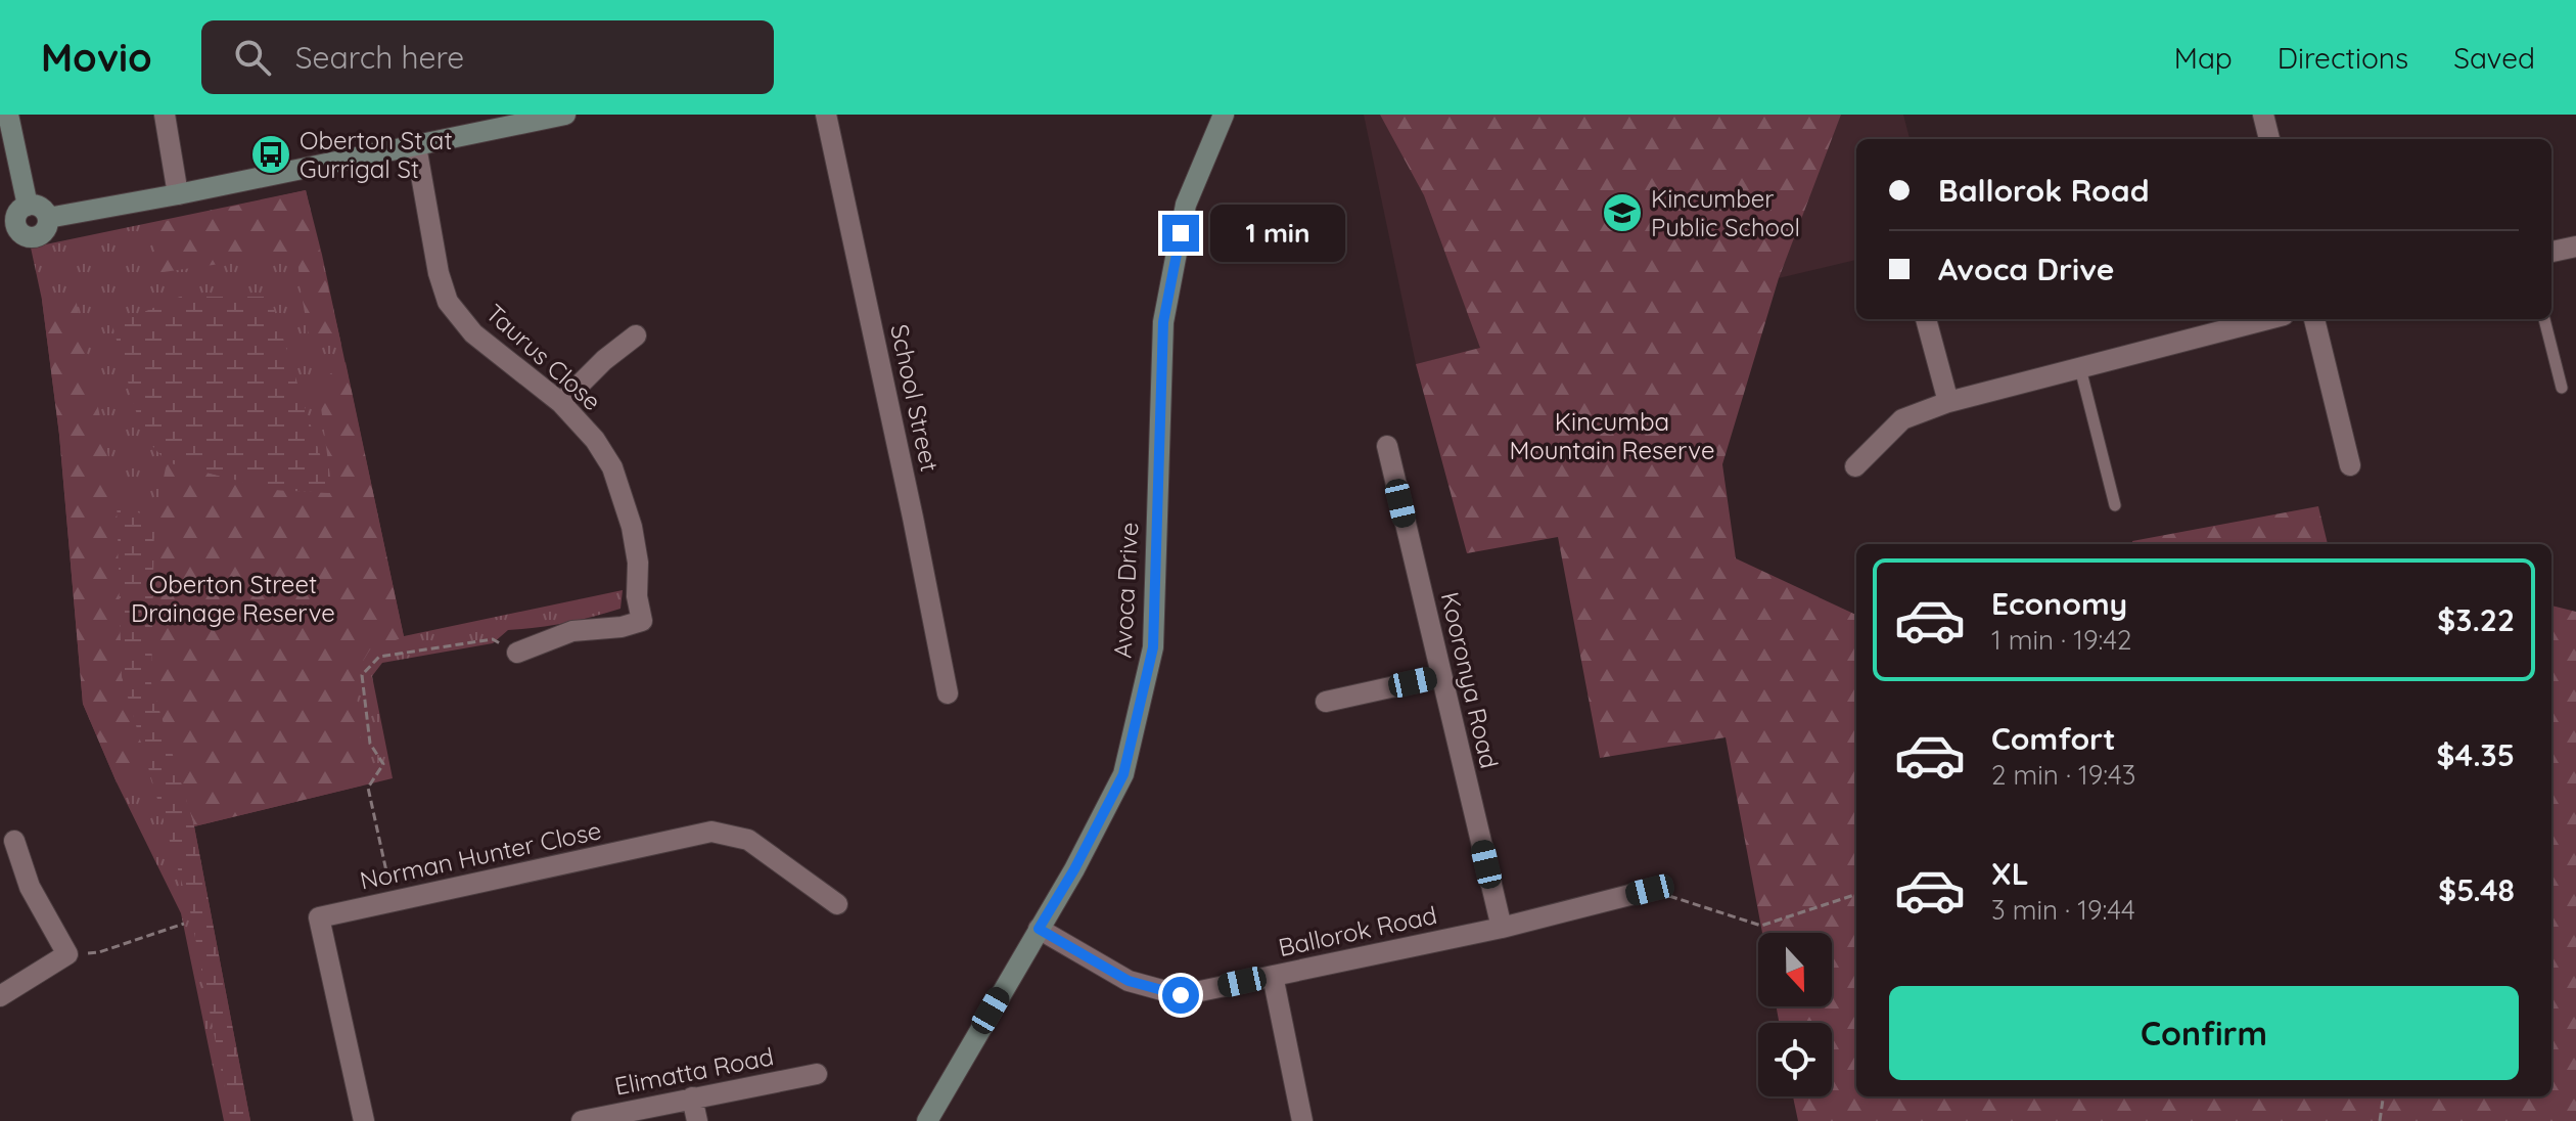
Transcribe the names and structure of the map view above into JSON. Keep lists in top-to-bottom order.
{
  "streets": {
    "main road": ["Avoca Drive"],
    "street": [
      "Taurus Close",
      "School Street",
      "Kooronya Road",
      "Norman Hunter Close",
      "Ballorok Road",
      "Elimatta Road"
    ]
  },
  "crossings": [
    ["Avoca Drive", "Ballorok Road"],
    ["Kooronya Road", "Ballorok Road"]
  ],
  "parks": ["Kincumba Mountain Reserve", "Oberton Street Drainage Reserve"],
  "places": {
    "bus stop": ["Oberton St at Gurrigal St"],
    "school or university": ["Kincumber Public School"]
  },
  "north": "bottom",
  "page": {
    "header": "Movio",
    "search": "Search here",
    "nav": ["Map", "Directions", "Saved"],
    "banner": ["Ballorok Road", "Avoca Drive"],
    "bubble": "1 min",
    "list": [
      {
        "name": "Economy",
        "note": "1 min · 19:42",
        "value": "$3.22"
      },
      {
        "name": "Comfort",
        "note": "2 min · 19:43",
        "value": "$4.35"
      },
      {
        "name": "XL",
        "note": "3 min · 19:44",
        "value": "$5.48"
      }
    ],
    "buttons": "Confirm"
  }
}
